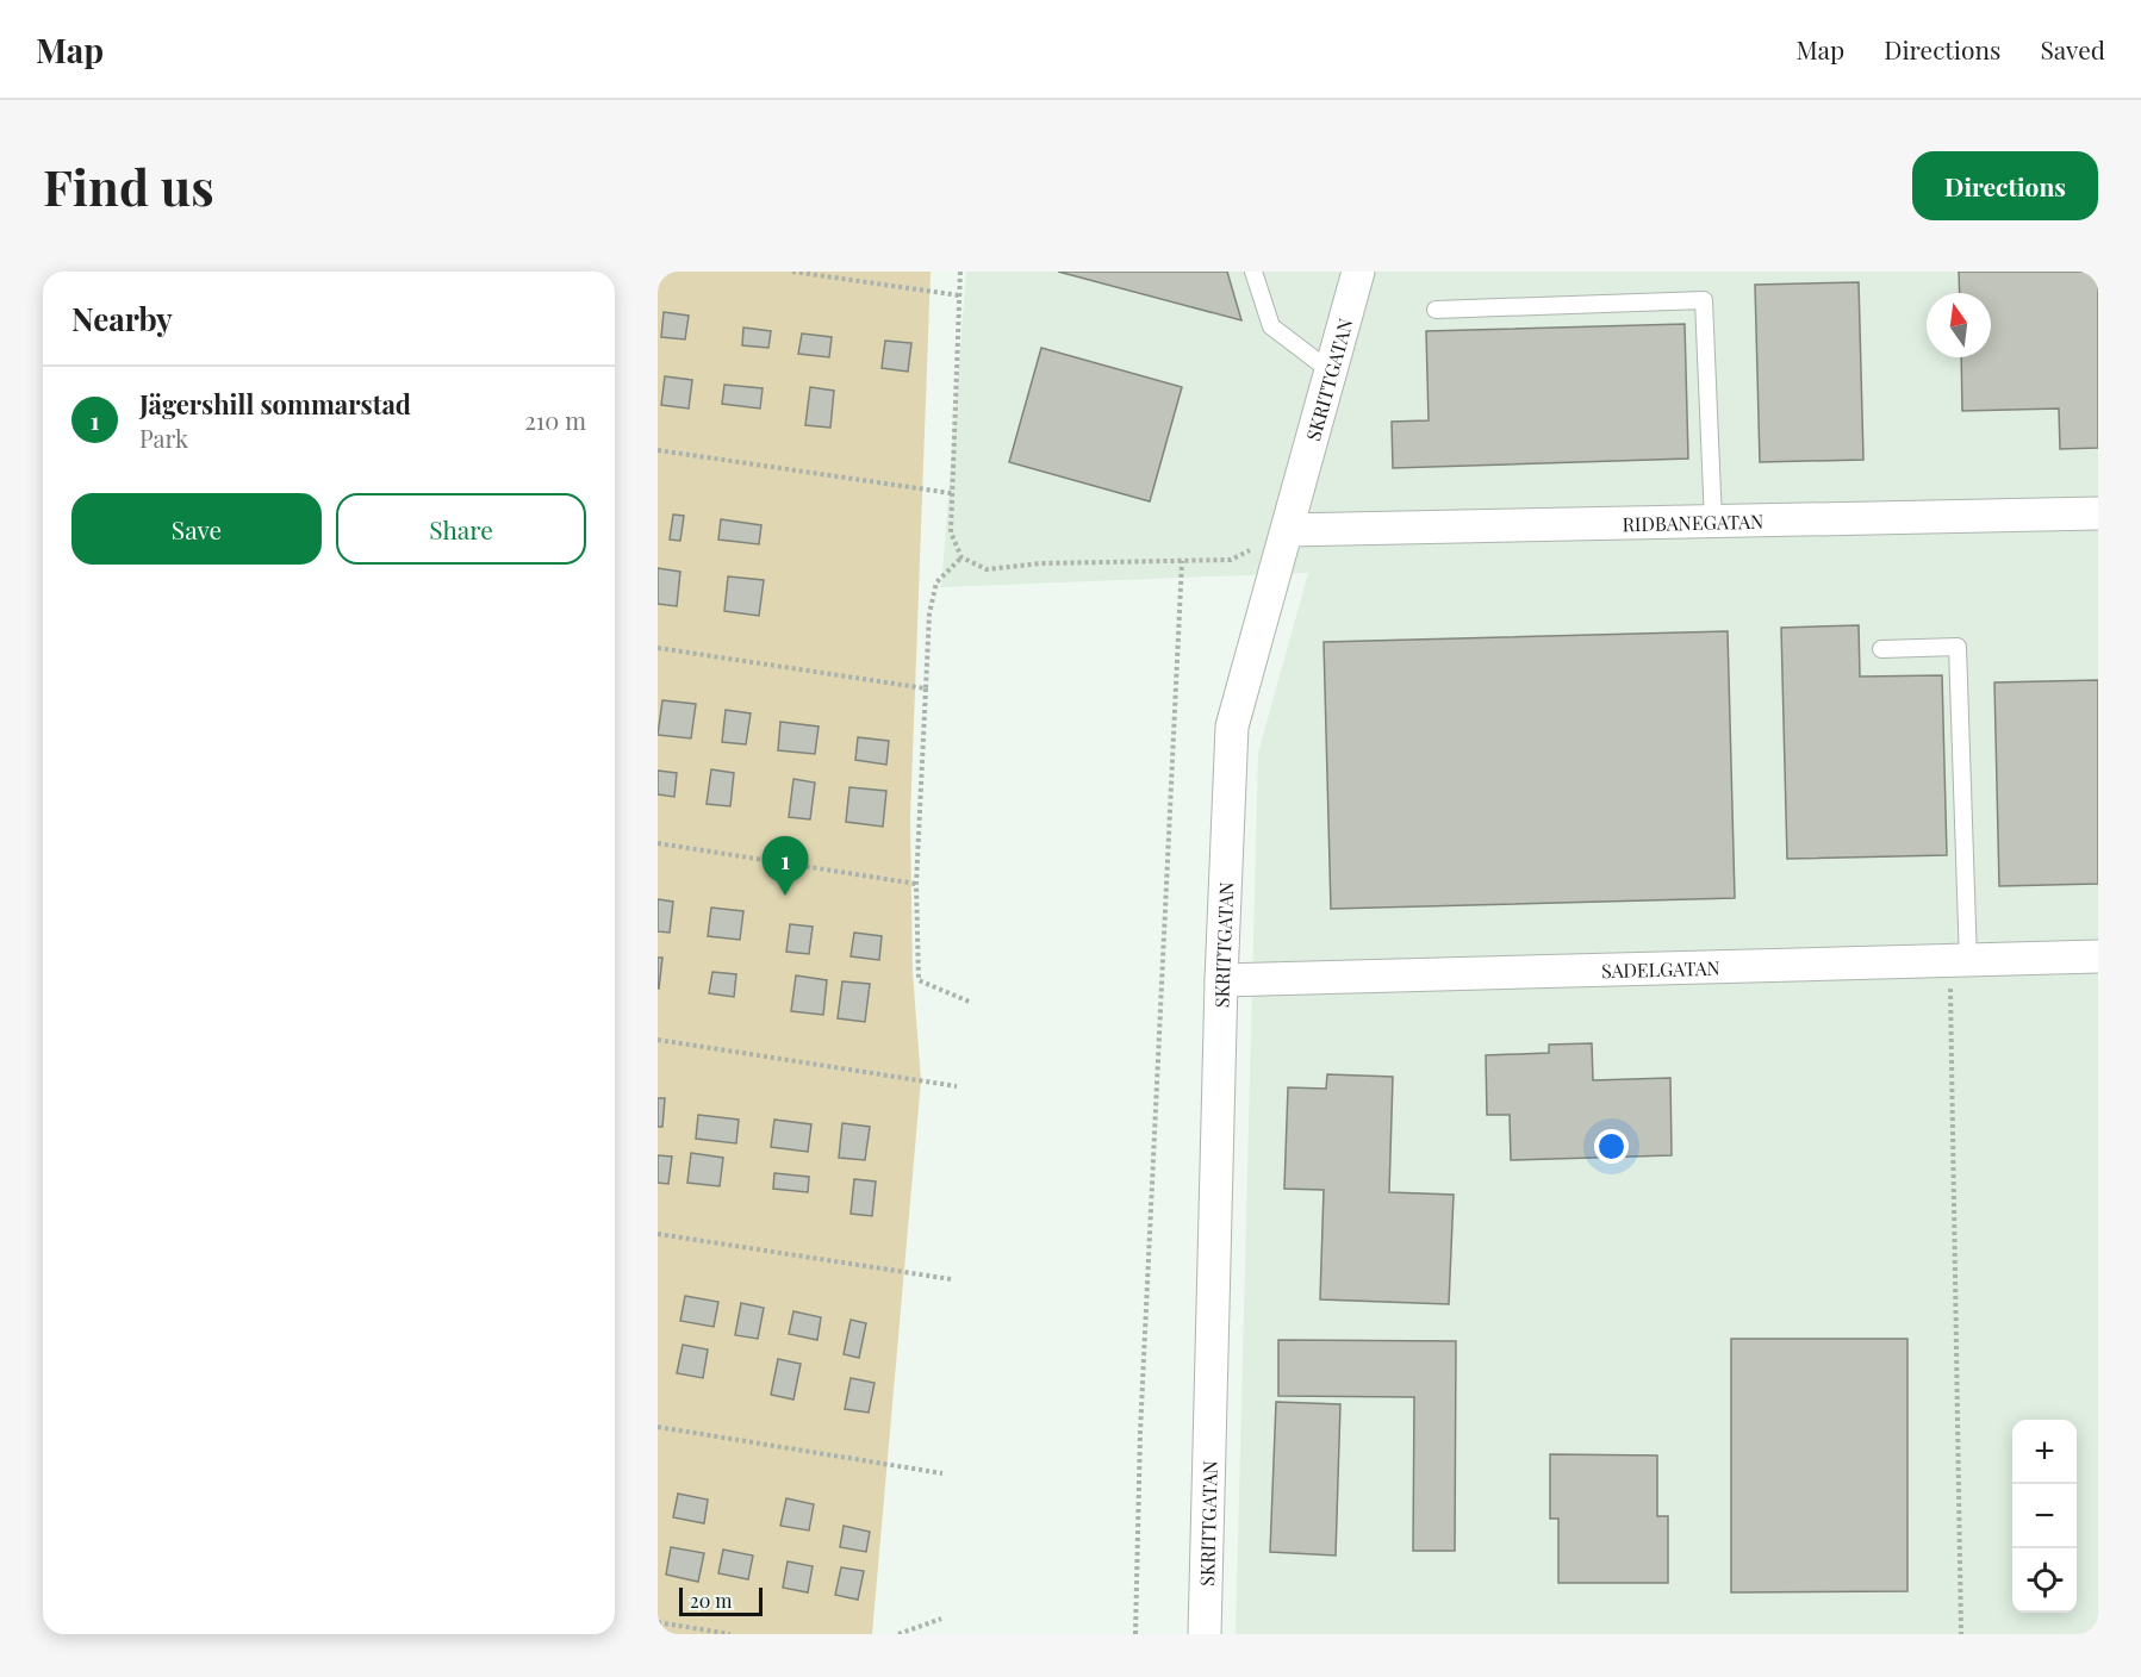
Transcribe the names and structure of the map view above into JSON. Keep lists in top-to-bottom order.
{
  "streets": {
    "street": ["SKRITTGATAN", "RIDBANEGATAN", "SADELGATAN"]
  },
  "crossings": [
    ["SKRITTGATAN", "RIDBANEGATAN"],
    ["SKRITTGATAN", "SADELGATAN"]
  ],
  "scale_bar": "20 m",
  "north": "top",
  "page": {
    "header": "Map",
    "nav": ["Map", "Directions", "Saved"],
    "buttons": [
      "Directions",
      ["Save", "Share"]
    ],
    "title": "Find us",
    "heading": "Nearby",
    "list": [
      {
        "mark": "1",
        "name": "Jägershill sommarstad",
        "note": "Park",
        "value": "210 m"
      }
    ],
    "pins": "1",
    "map_buttons": ["+", "−"],
    "scale": "20 m"
  }
}
